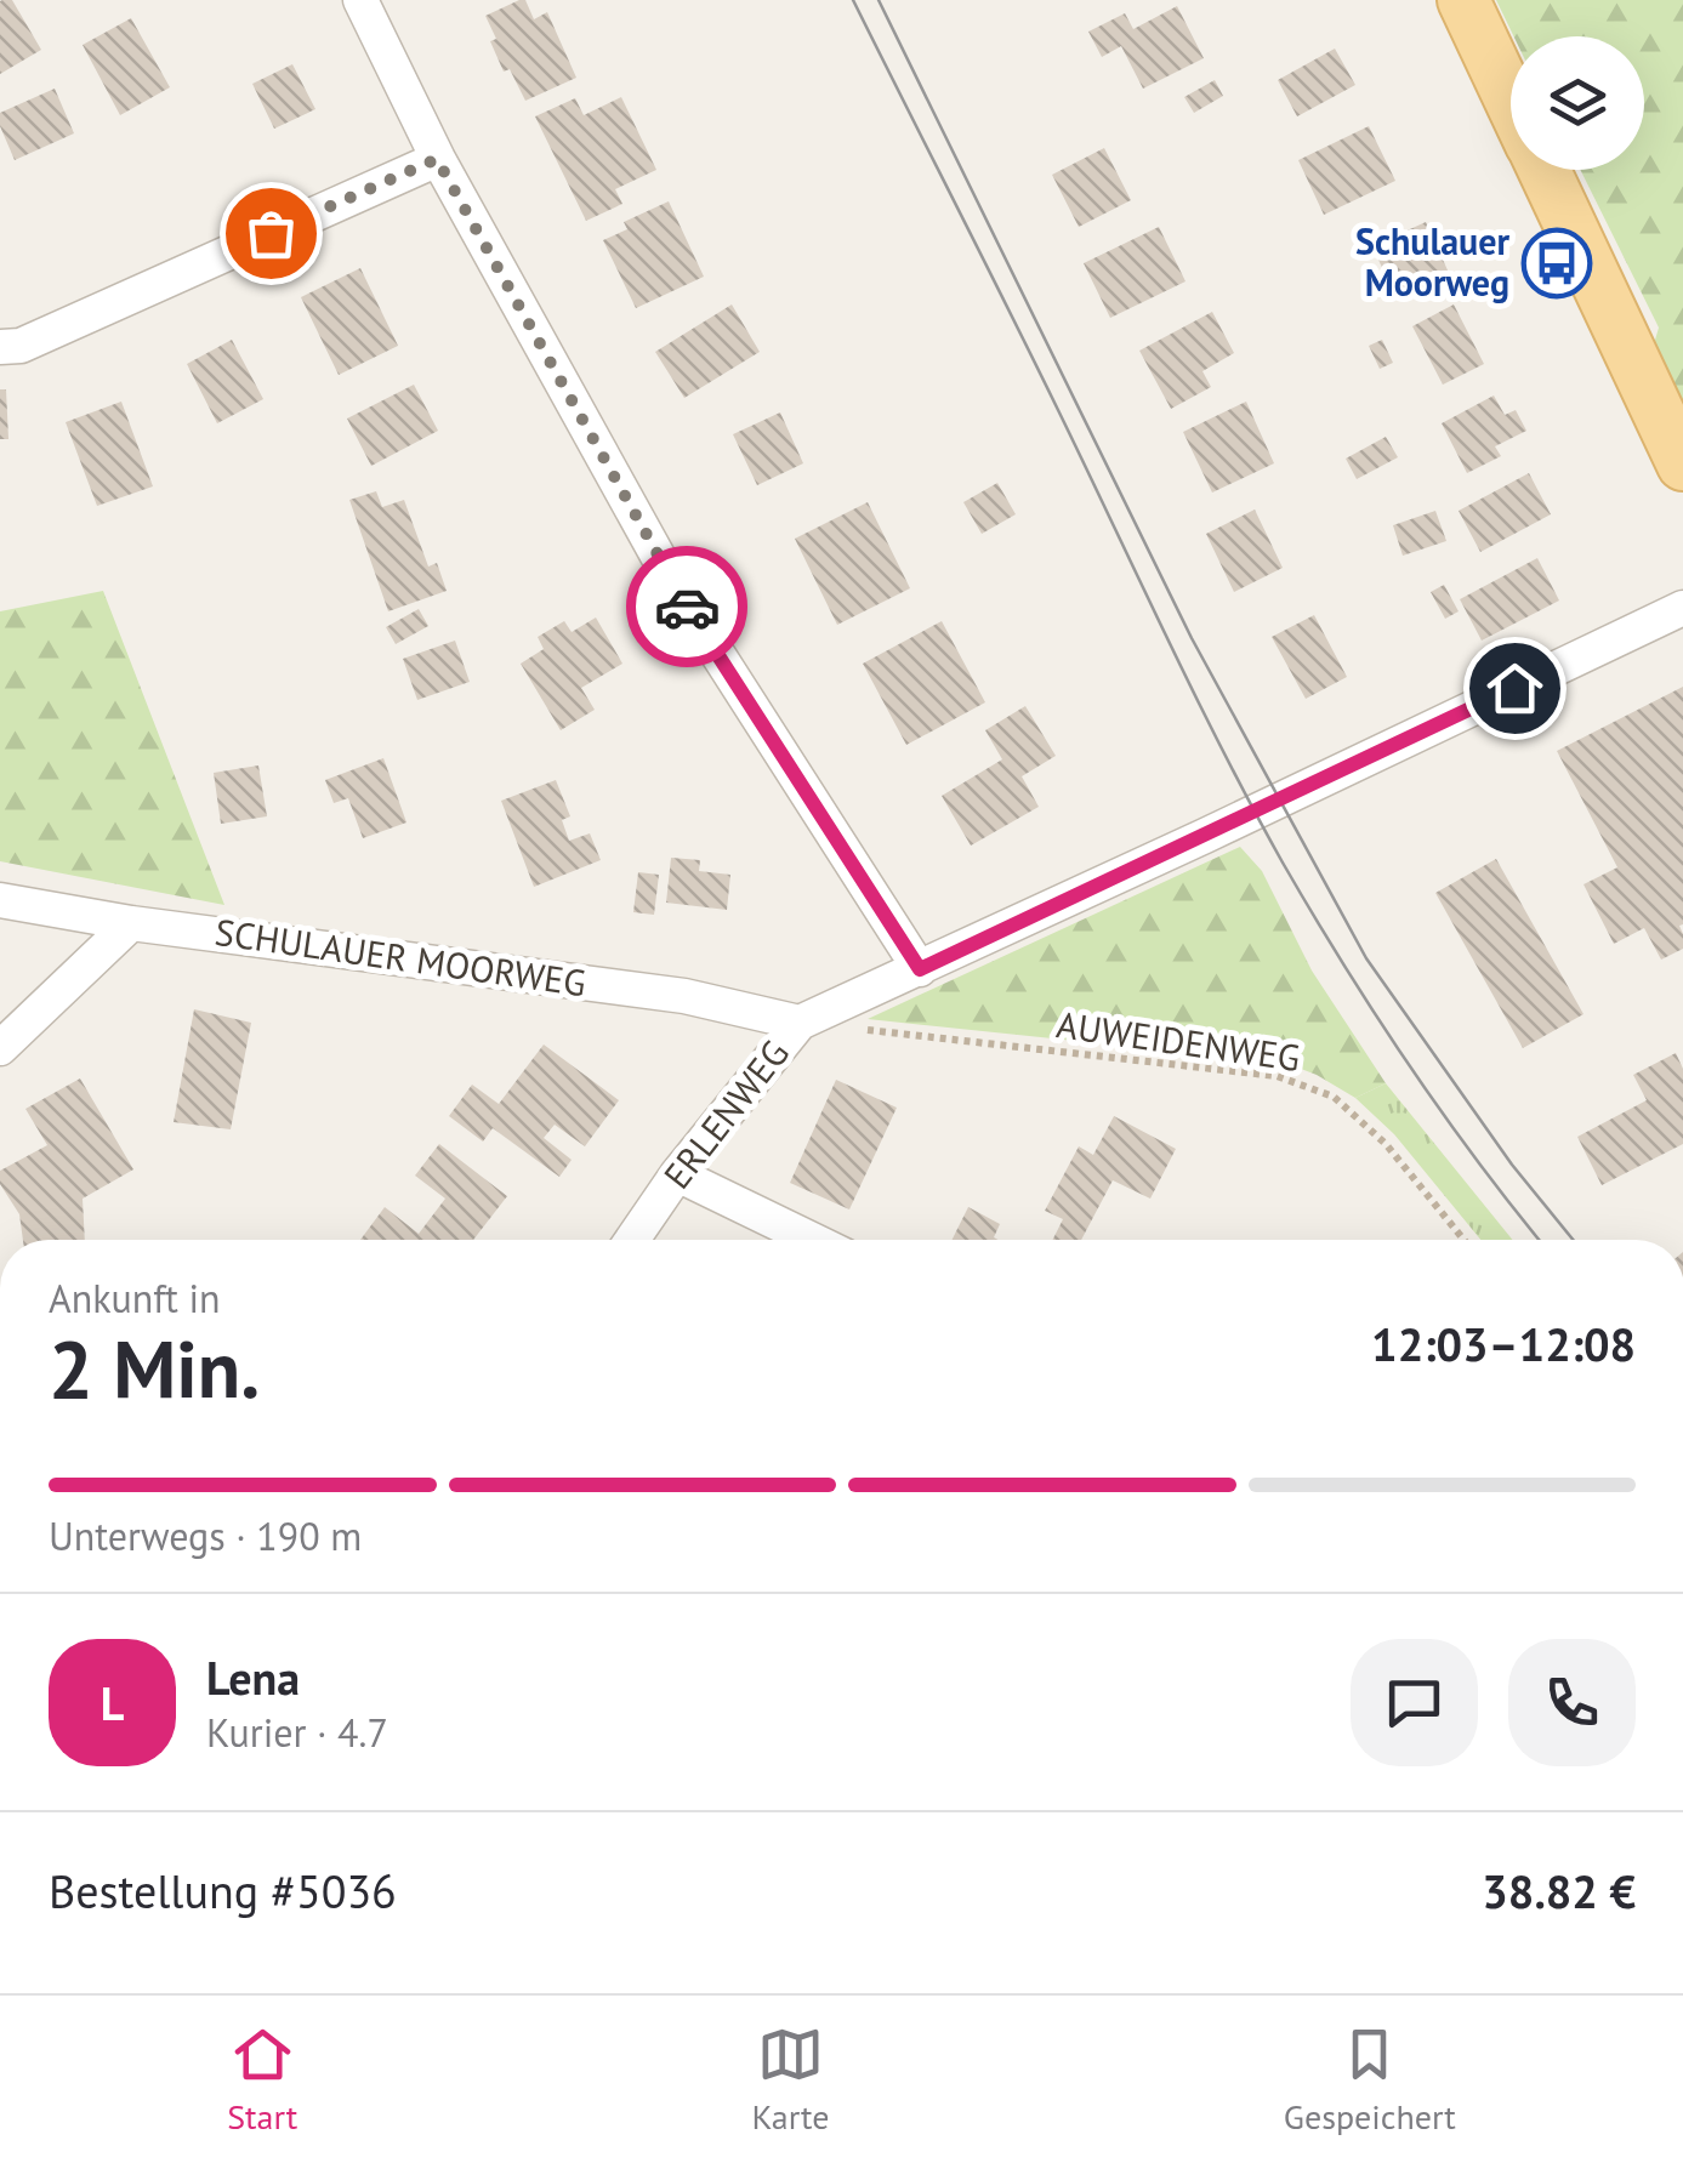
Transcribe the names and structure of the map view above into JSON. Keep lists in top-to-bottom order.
{
  "streets": {
    "street": ["SCHULAUER MOORWEG", "ERLENWEG"],
    "path": ["AUWEIDENWEG"]
  },
  "crossings": [
    ["SCHULAUER MOORWEG", "AUWEIDENWEG"],
    ["SCHULAUER MOORWEG", "ERLENWEG"],
    ["AUWEIDENWEG", "ERLENWEG"]
  ],
  "places": {
    "bus stop": ["Schulauer Moorweg"]
  },
  "page": {
    "heading": ["2 Min.", "Ankunft in", "12:03–12:08"],
    "panel": [
      "Lena",
      "Kurier · 4.7",
      "Bestellung #5036",
      "38.82 €"
    ],
    "bar": "Unterwegs · 190 m",
    "round": "L",
    "tabs": ["Start", "Karte", "Gespeichert"]
  }
}
